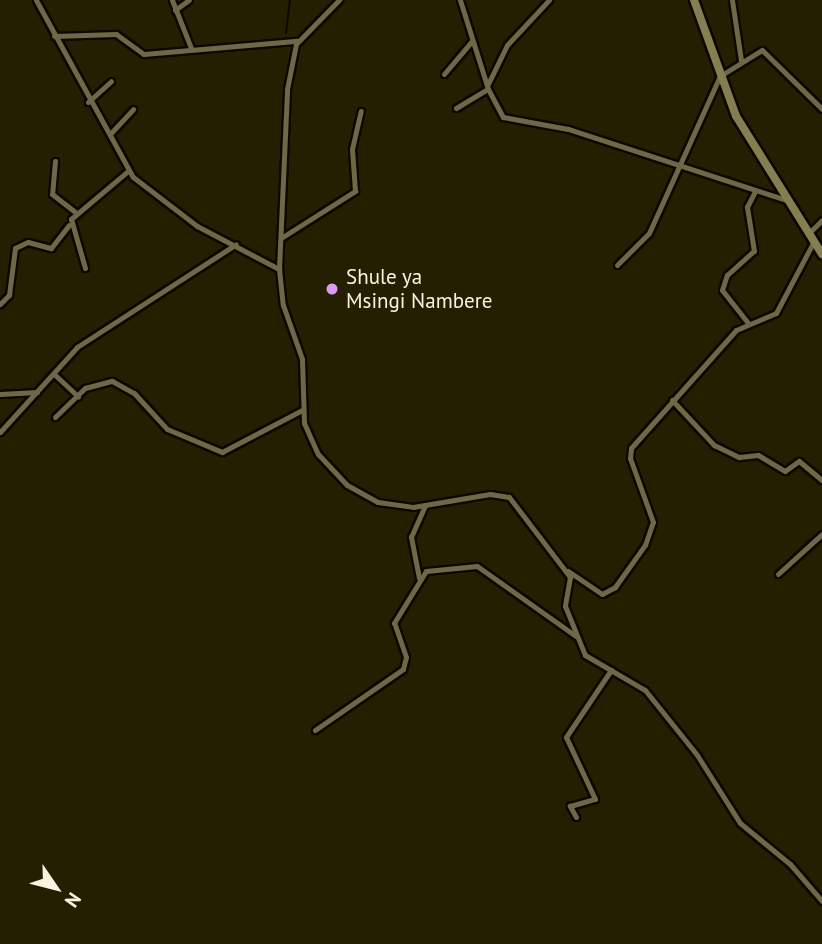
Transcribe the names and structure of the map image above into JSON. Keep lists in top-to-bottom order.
{
  "places": ["Shule ya Msingi Nambere"],
  "north": "bottom right"
}
